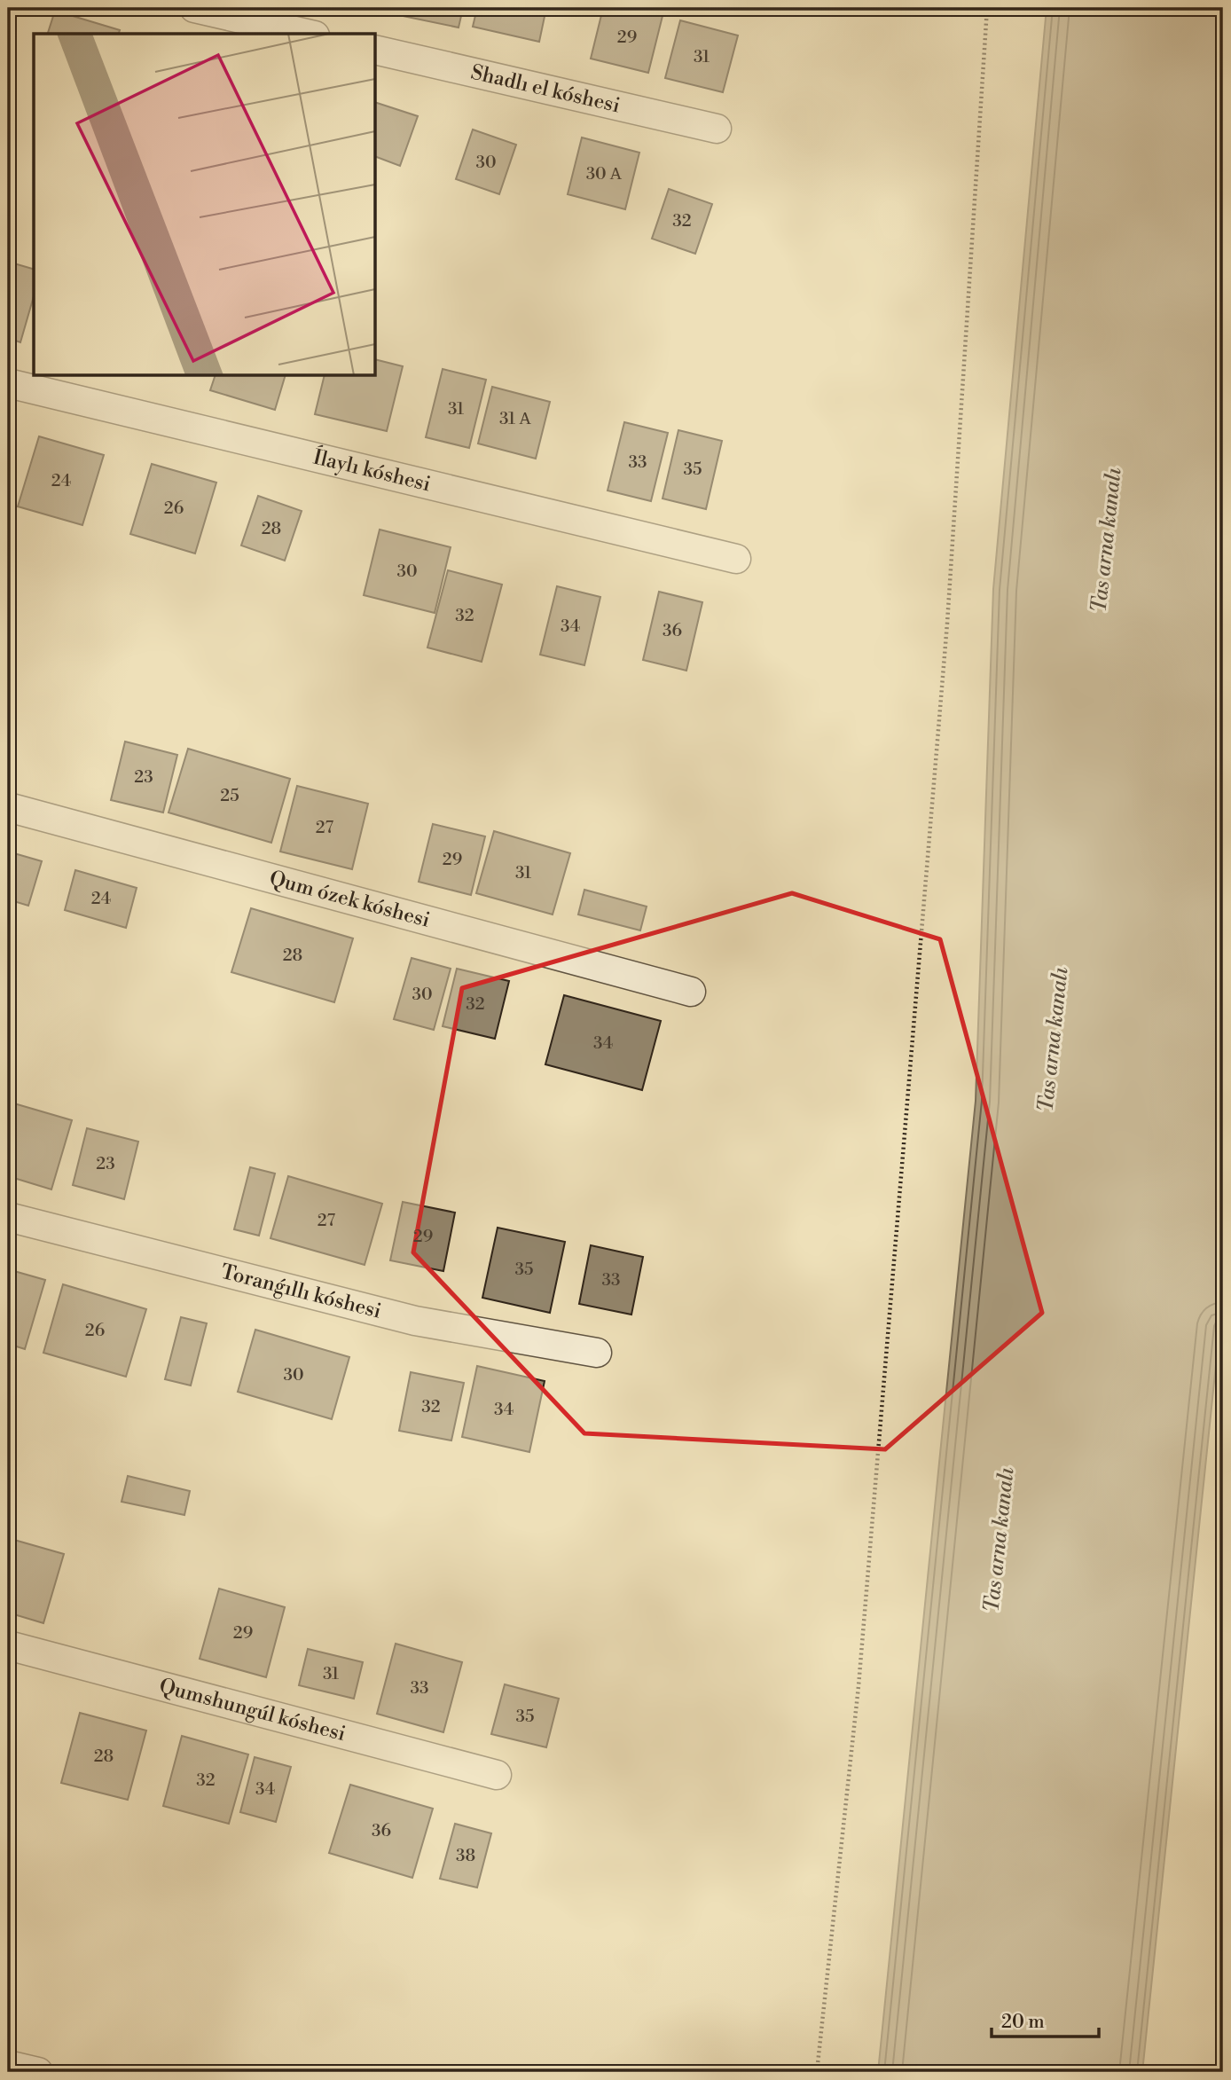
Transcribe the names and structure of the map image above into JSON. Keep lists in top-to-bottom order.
{
  "streets": {
    "street": [
      "Shadlı el kóshesi",
      "Ílaylı kóshesi",
      "Qum ózek kóshesi",
      "Toranǵıllı kóshesi",
      "Qumshungúl kóshesi"
    ]
  },
  "water": ["Tas arna kanalı"],
  "house_numbers": [
    "29",
    "31",
    "30",
    "30 А",
    "32",
    "31",
    "31 А",
    "33",
    "35",
    "24",
    "26",
    "28",
    "30",
    "32",
    "34",
    "36",
    "23",
    "25",
    "27",
    "29",
    "31",
    "24",
    "28",
    "30",
    "32",
    "34",
    "23",
    "27",
    "29",
    "35",
    "33",
    "26",
    "30",
    "32",
    "34",
    "29",
    "31",
    "33",
    "35",
    "28",
    "32",
    "34",
    "36",
    "38"
  ],
  "scale_bar": "20 m"
}
